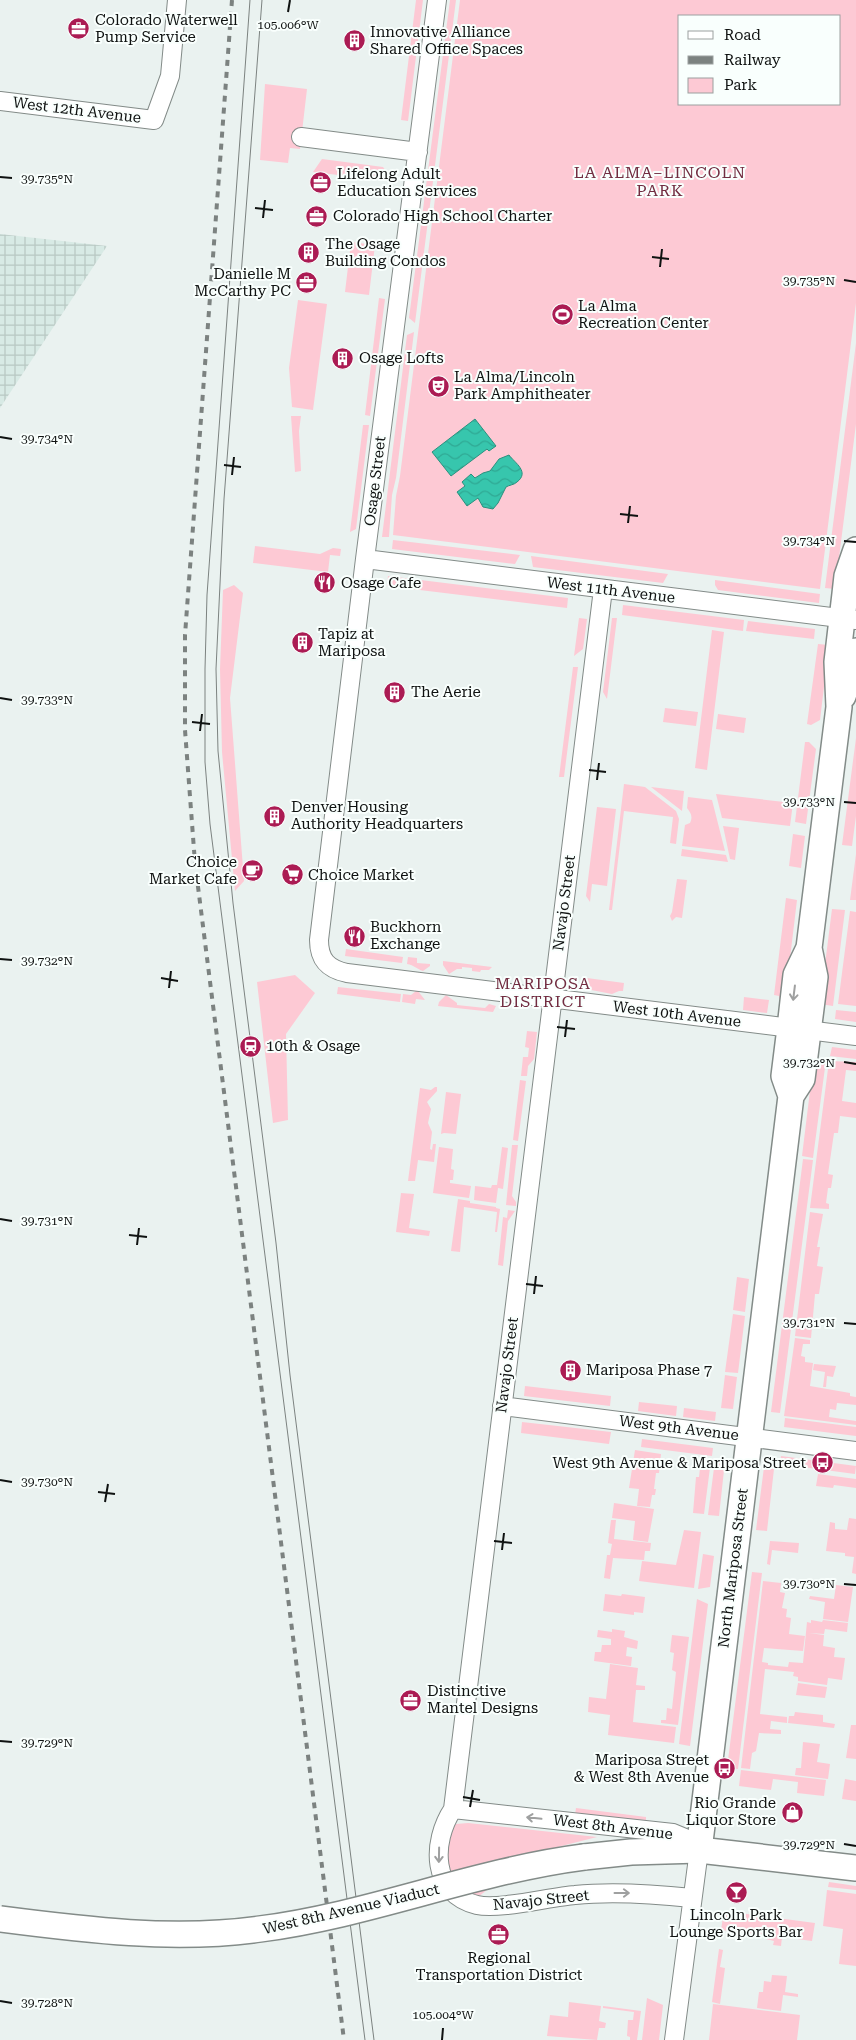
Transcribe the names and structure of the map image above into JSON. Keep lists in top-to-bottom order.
{
  "streets": {
    "street": [
      "West 12th Avenue",
      "Osage Street",
      "West 11th Avenue",
      "Navajo Street",
      "West 10th Avenue",
      "West 9th Avenue",
      "North Mariposa Street",
      "West 8th Avenue",
      "West 8th Avenue Viaduct"
    ]
  },
  "crossings": [
    ["Osage Street", "West 11th Avenue"],
    ["Osage Street", "West 10th Avenue"],
    ["West 11th Avenue", "Navajo Street"],
    ["West 11th Avenue", "North Mariposa Street"],
    ["Navajo Street", "West 10th Avenue"],
    ["Navajo Street", "West 9th Avenue"],
    ["Navajo Street", "North Mariposa Street"],
    ["Navajo Street", "West 8th Avenue"],
    ["West 10th Avenue", "North Mariposa Street"],
    ["West 9th Avenue", "North Mariposa Street"],
    ["North Mariposa Street", "West 8th Avenue"],
    ["North Mariposa Street", "West 8th Avenue Viaduct"],
    ["West 8th Avenue", "West 8th Avenue Viaduct"]
  ],
  "one_way": ["West 8th Avenue"],
  "districts": ["LA ALMA–LINCOLN PARK", "MARIPOSA DISTRICT"],
  "places": {
    "office": [
      "Colorado Waterwell Pump Service",
      "Lifelong Adult Education Services",
      "Colorado High School Charter",
      "Danielle M McCarthy PC",
      "Distinctive Mantel Designs",
      "Regional Transportation District"
    ],
    "building": [
      "Innovative Alliance Shared Office Spaces",
      "The Osage Building Condos",
      "Osage Lofts",
      "Tapiz at Mariposa",
      "The Aerie",
      "Denver Housing Authority Headquarters",
      "Mariposa Phase 7"
    ],
    "sports": ["La Alma Recreation Center"],
    "theatre": ["La Alma/Lincoln Park Amphitheater"],
    "restaurant": ["Osage Cafe", "Buckhorn Exchange"],
    "cafe": ["Choice Market Cafe"],
    "supermarket": ["Choice Market"],
    "station": ["10th & Osage"],
    "bus stop": ["West 9th Avenue & Mariposa Street", "Mariposa Street & West 8th Avenue"],
    "shop": ["Rio Grande Liquor Store"],
    "bar": ["Lincoln Park Lounge Sports Bar"]
  },
  "legend": ["Road", "Railway", "Park"],
  "coordinates": [
    "105.006°W",
    "39.735°N",
    "39.734°N",
    "39.733°N",
    "39.732°N",
    "39.731°N",
    "39.730°N",
    "39.729°N",
    "39.728°N",
    "105.004°W"
  ]
}
